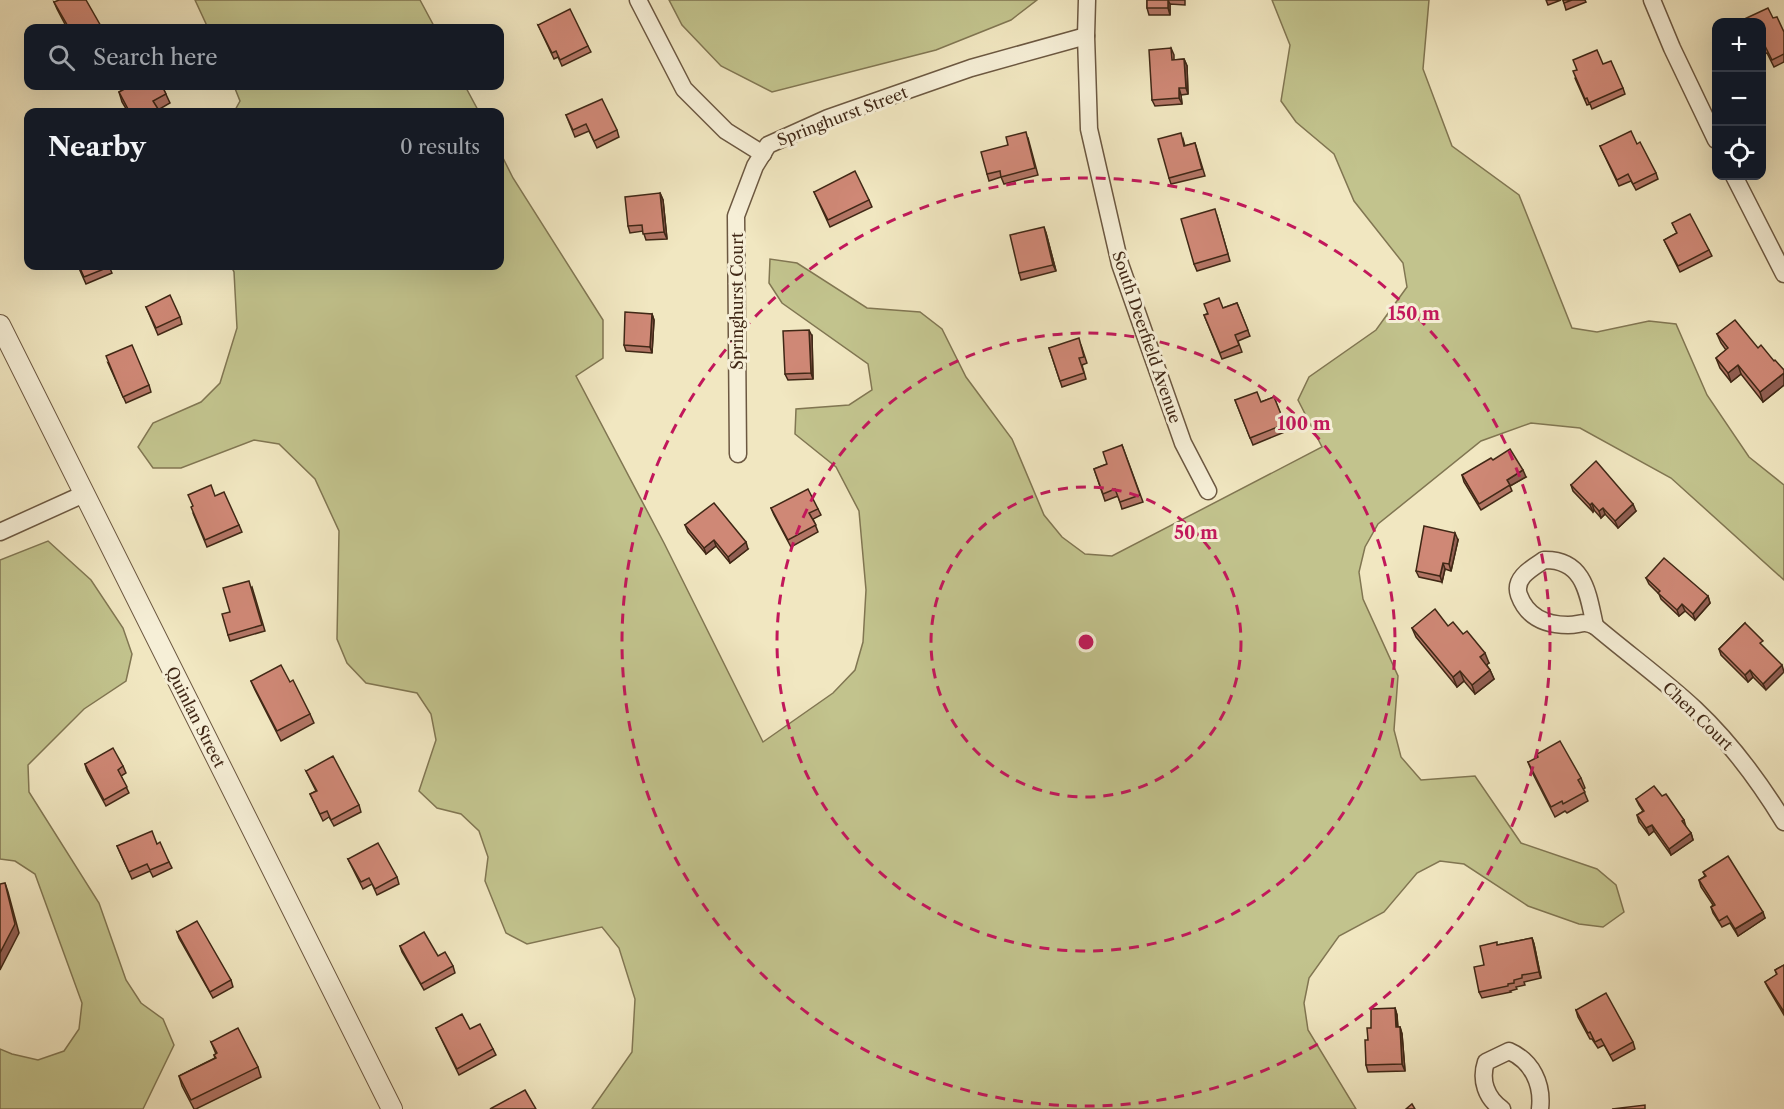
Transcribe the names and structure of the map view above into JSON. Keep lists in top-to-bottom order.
{
  "streets": {
    "street": [
      "Springhurst Street",
      "Springhurst Court",
      "South Deerfield Avenue",
      "Chen Court",
      "Quinlan Street"
    ]
  },
  "crossings": [
    ["Springhurst Street", "Springhurst Court"],
    ["Springhurst Street", "South Deerfield Avenue"]
  ],
  "page": {
    "map_buttons": ["+", "−"],
    "search": "Search here",
    "heading": ["Nearby", "0 results"]
  },
  "rings": ["150 m", "100 m", "50 m"]
}
